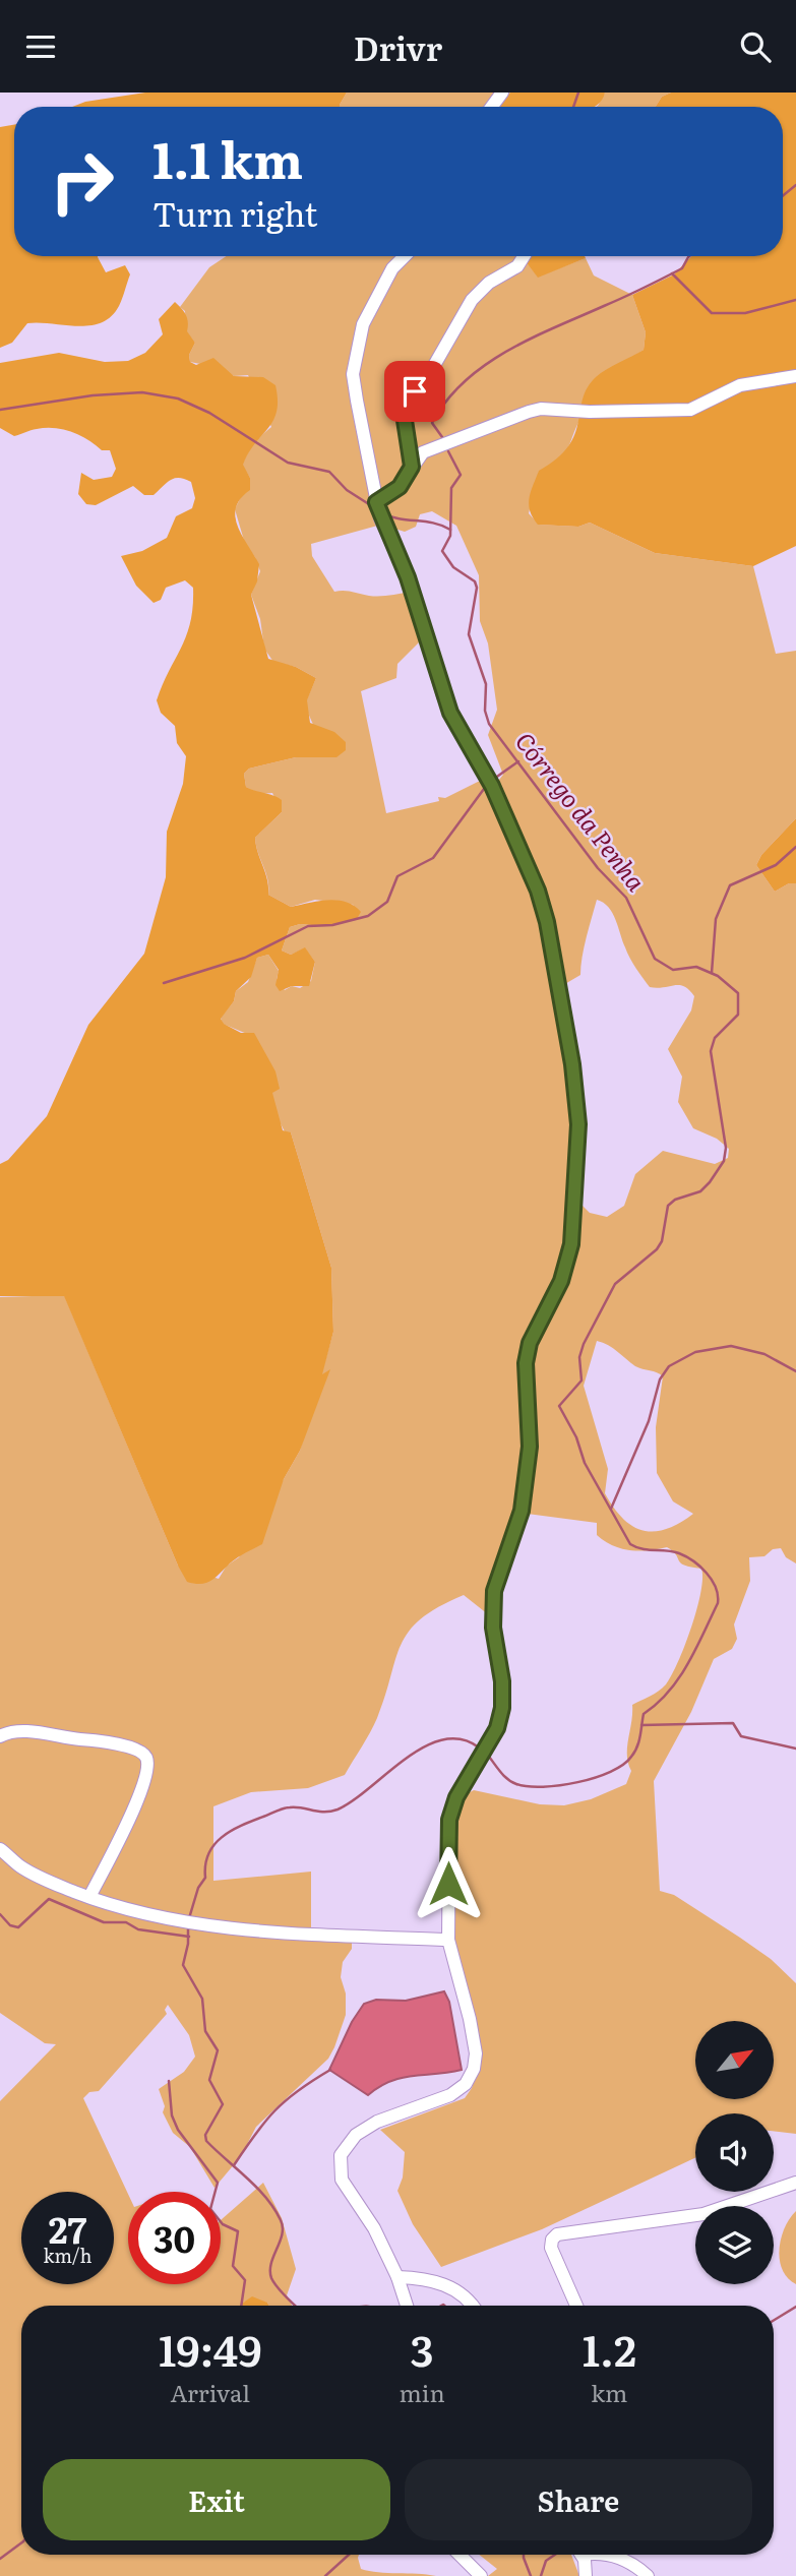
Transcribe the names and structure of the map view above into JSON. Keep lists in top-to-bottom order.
{
  "water": ["Córrego da Penha"],
  "north": "top right",
  "page": {
    "header": "Drivr",
    "turn": ["1.1 km", "Turn right"],
    "speed": "27 km/h",
    "limit": "30",
    "eta": [
      "19:49",
      "Arrival",
      "3",
      "min",
      "1.2",
      "km"
    ],
    "buttons": ["Exit", "Share"]
  }
}
